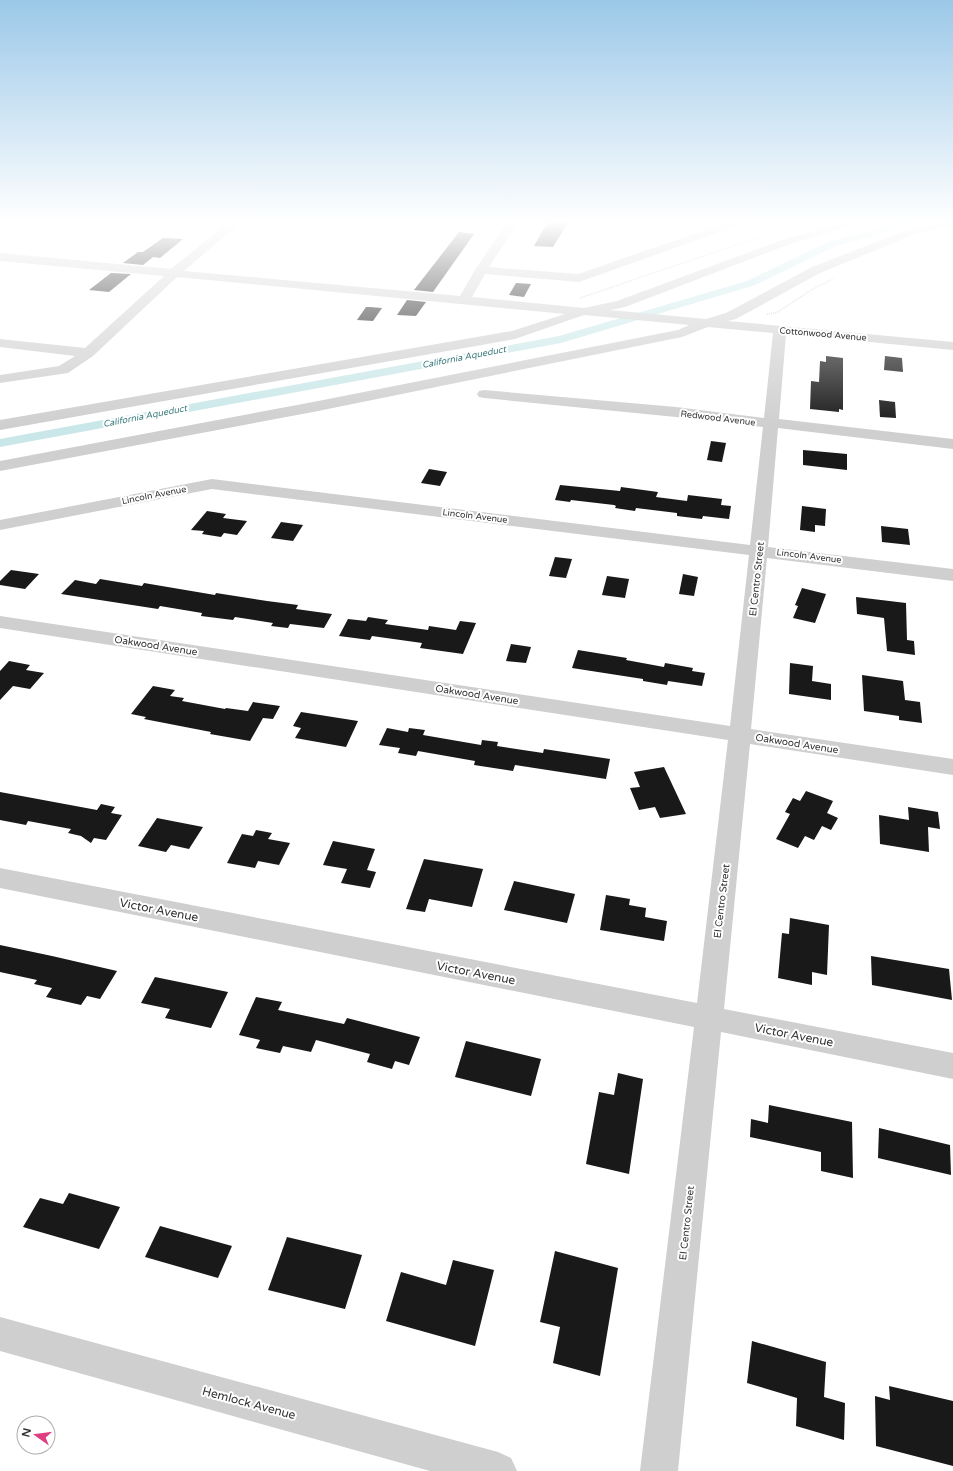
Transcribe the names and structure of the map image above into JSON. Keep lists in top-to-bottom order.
{
  "streets": {
    "street": [
      "Cottonwood Avenue",
      "Redwood Avenue",
      "Lincoln Avenue",
      "El Centro Street",
      "Oakwood Avenue",
      "Victor Avenue",
      "Hemlock Avenue"
    ]
  },
  "crossings": [
    ["Cottonwood Avenue", "El Centro Street"],
    ["Redwood Avenue", "El Centro Street"],
    ["Lincoln Avenue", "El Centro Street"],
    ["El Centro Street", "Oakwood Avenue"],
    ["El Centro Street", "Victor Avenue"]
  ],
  "water": ["California Aqueduct"],
  "north": "left"
}
